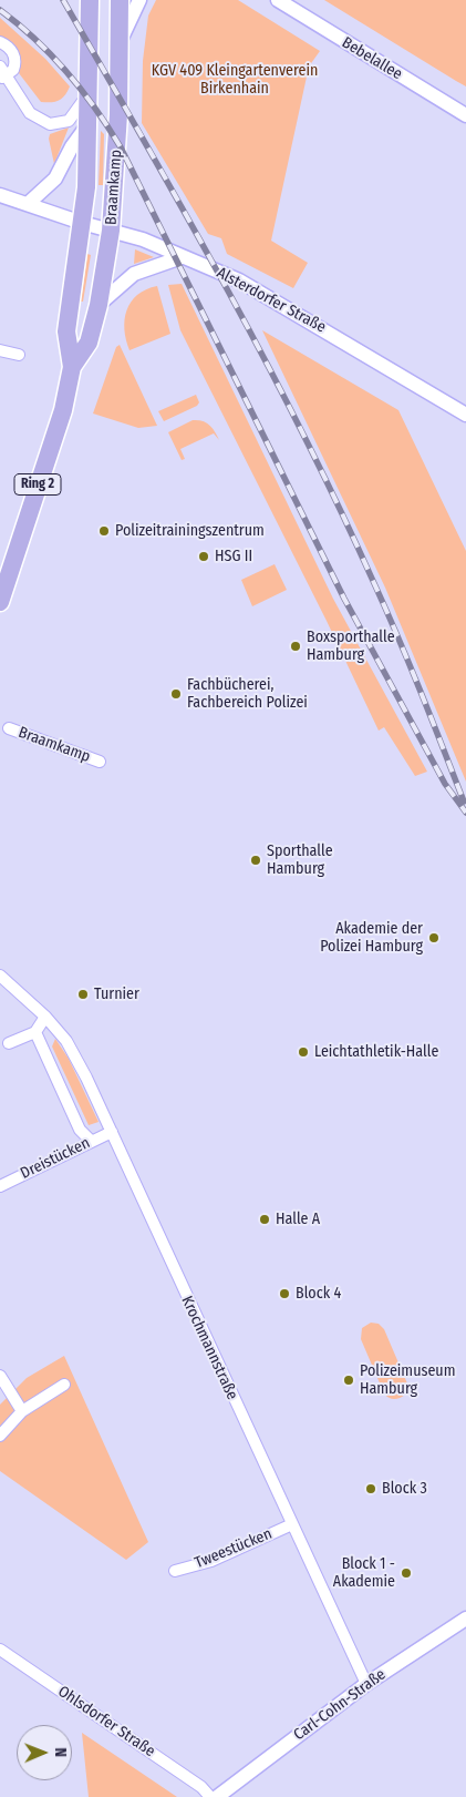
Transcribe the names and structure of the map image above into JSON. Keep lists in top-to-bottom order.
{
  "streets": {
    "main road": ["Braamkamp", "Ring 2"],
    "street": [
      "Bebelallee",
      "Alsterdorfer Straße",
      "Dreistücken",
      "Krochmannstraße",
      "Tweestücken",
      "Carl-Cohn-Straße",
      "Ohlsdorfer Straße"
    ]
  },
  "crossings": [
    ["Braamkamp", "Alsterdorfer Straße"],
    ["Dreistücken", "Krochmannstraße"],
    ["Krochmannstraße", "Tweestücken"],
    ["Krochmannstraße", "Carl-Cohn-Straße"]
  ],
  "parks": ["KGV 409 Kleingartenverein Birkenhain"],
  "places": [
    "Polizeitrainingszentrum",
    "HSG II",
    "Boxsporthalle Hamburg",
    "Fachbücherei, Fachbereich Polizei",
    "Sporthalle Hamburg",
    "Akademie der Polizei Hamburg",
    "Turnier",
    "Leichtathletik-Halle",
    "Halle A",
    "Block 4",
    "Polizeimuseum Hamburg",
    "Block 3",
    "Block 1 - Akademie"
  ],
  "north": "right"
}
